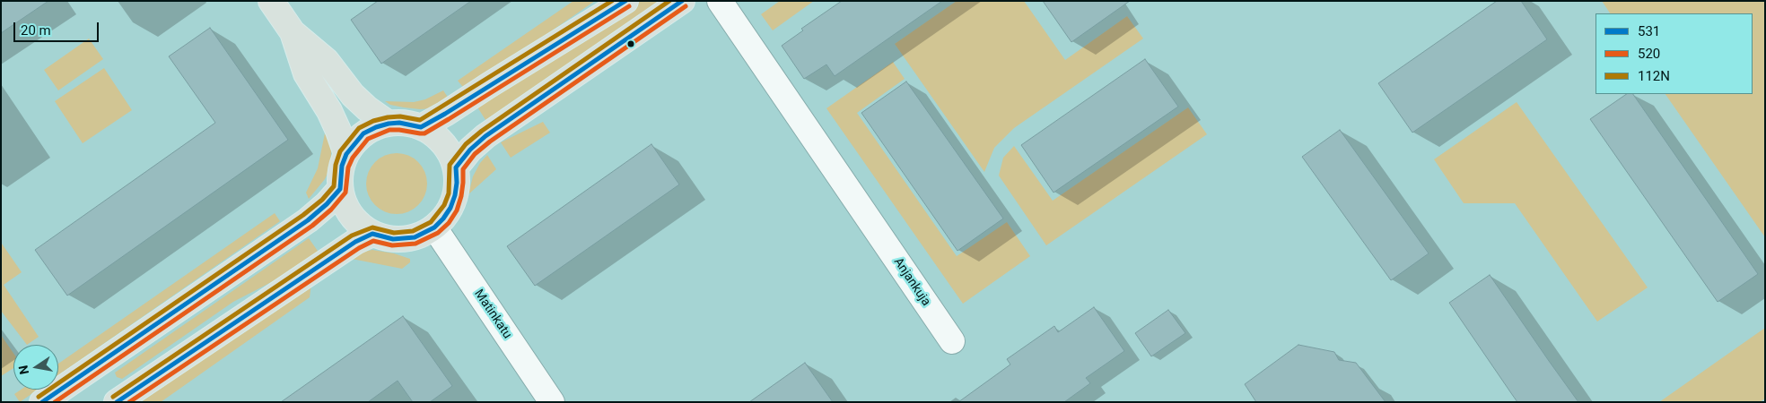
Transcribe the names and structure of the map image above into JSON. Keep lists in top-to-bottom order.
{
  "streets": {
    "street": ["Anjankuja", "Matinkatu"]
  },
  "lines": ["transit line 531", "transit line 112N", "transit line 520"],
  "legend": ["531", "520", "112N"],
  "scale_bar": "20 m",
  "north": "left"
}
